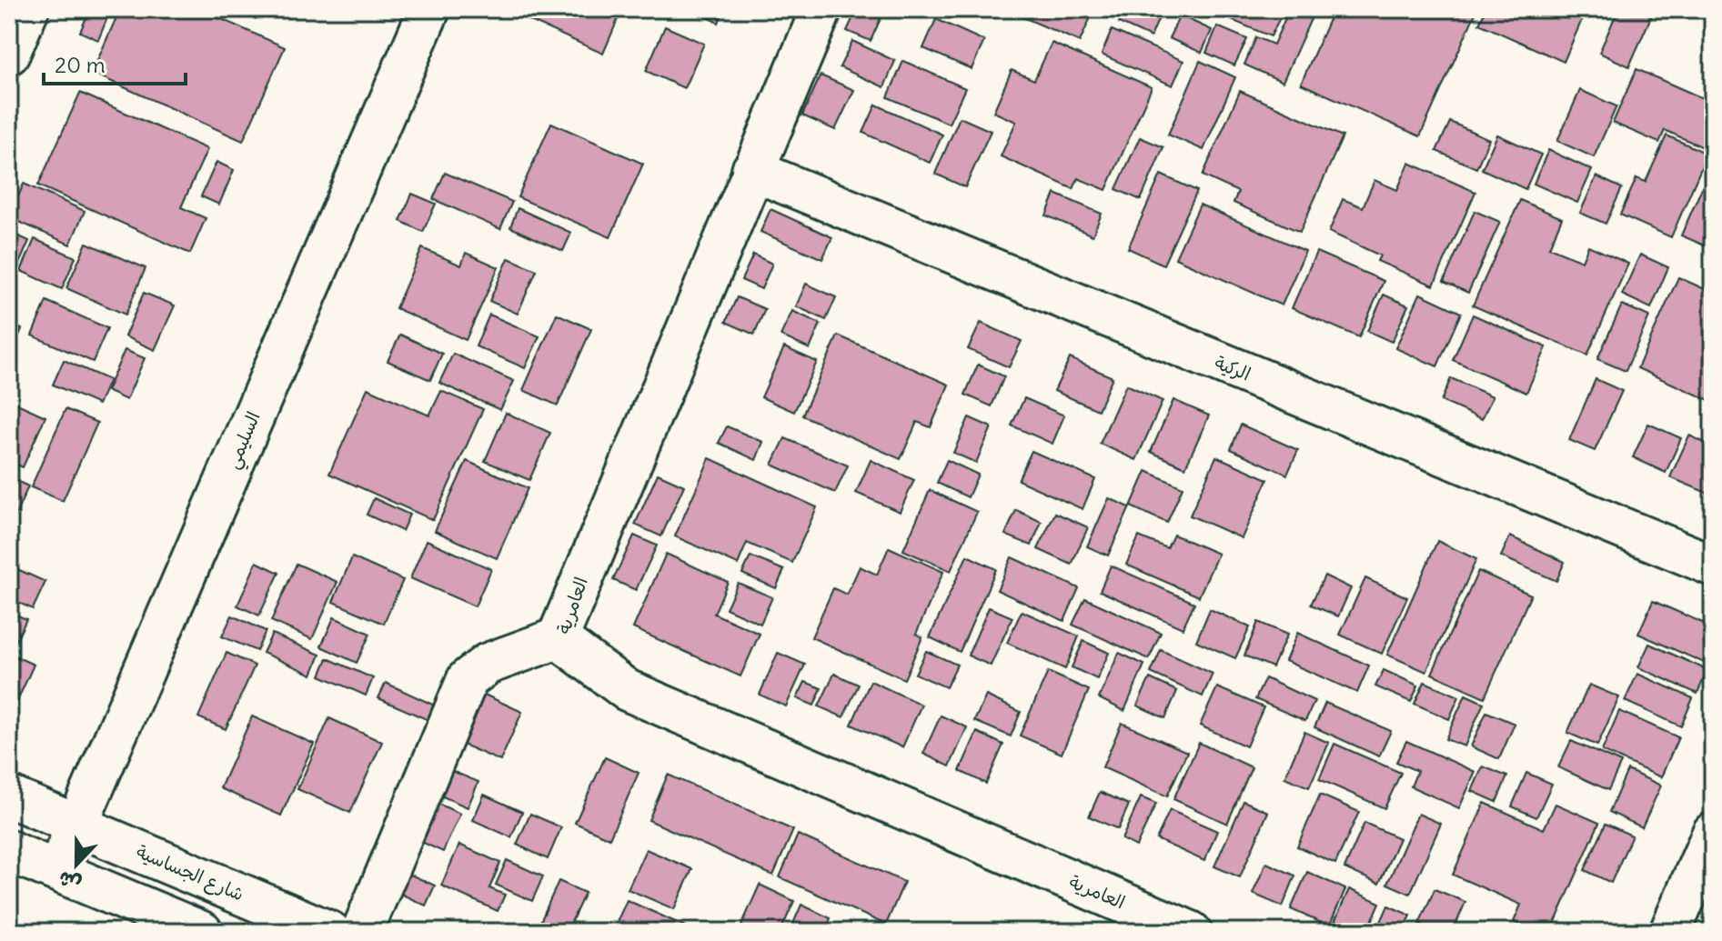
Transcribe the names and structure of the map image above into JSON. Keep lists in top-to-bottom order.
{
  "streets": {
    "street": [
      "الركية",
      "السليمي",
      "العامرية",
      "شارع الجساسية"
    ]
  },
  "crossings": [
    ["الركية", "العامرية"],
    ["السليمي", "شارع الجساسية"]
  ],
  "scale_bar": "20 m",
  "north": "bottom"
}
